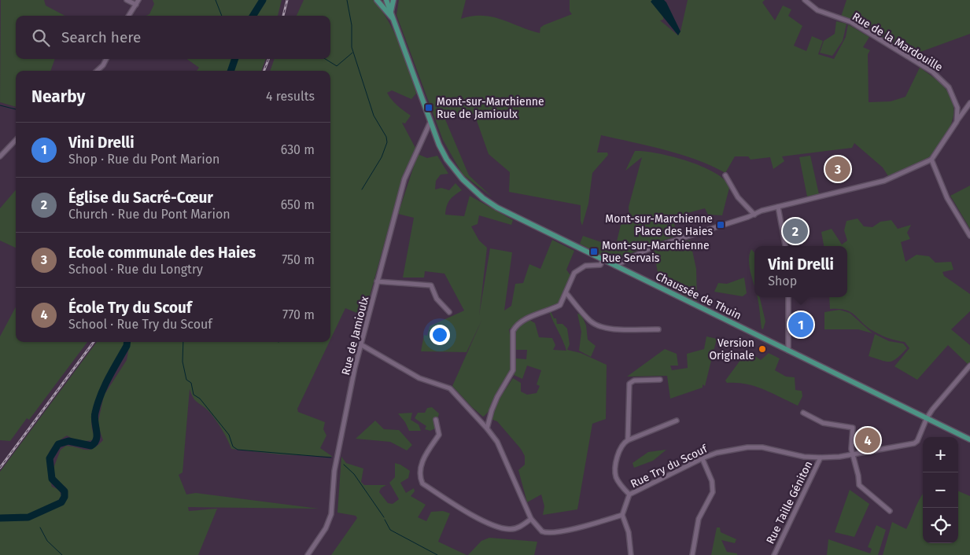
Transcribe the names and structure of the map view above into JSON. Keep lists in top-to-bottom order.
{
  "streets": {
    "main road": ["Chaussée de Thuin"],
    "street": [
      "Rue de la Mardouille",
      "Rue de Jamioulx",
      "Rue Try du Scouf",
      "Rue Taille Géniton"
    ]
  },
  "crossings": [
    ["Chaussée de Thuin", "Rue de Jamioulx"],
    ["Chaussée de Thuin", "Rue Try du Scouf"],
    ["Rue Try du Scouf", "Rue Taille Géniton"]
  ],
  "places": {
    "transit": ["Mont-sur-Marchienne Rue de Jamioulx", "Mont-sur-Marchienne Place des Haies", "Mont-sur-Marchienne Rue Servais"],
    "other": ["Version Originale"]
  },
  "page": {
    "search": "Search here",
    "heading": ["Nearby", "4 results"],
    "list": [
      {
        "mark": "1",
        "name": "Vini Drelli",
        "note": "Shop · Rue du Pont Marion",
        "value": "630 m"
      },
      {
        "mark": "2",
        "name": "Église du Sacré-Cœur",
        "note": "Church · Rue du Pont Marion",
        "value": "650 m"
      },
      {
        "mark": "3",
        "name": "Ecole communale des Haies",
        "note": "School · Rue du Longtry",
        "value": "750 m"
      },
      {
        "mark": "4",
        "name": "École Try du Scouf",
        "note": "School · Rue Try du Scouf",
        "value": "770 m"
      }
    ],
    "pins": [
      "3",
      "2",
      "1",
      "4"
    ],
    "popup": ["Vini Drelli", "Shop"],
    "map_buttons": ["+", "−"]
  }
}
